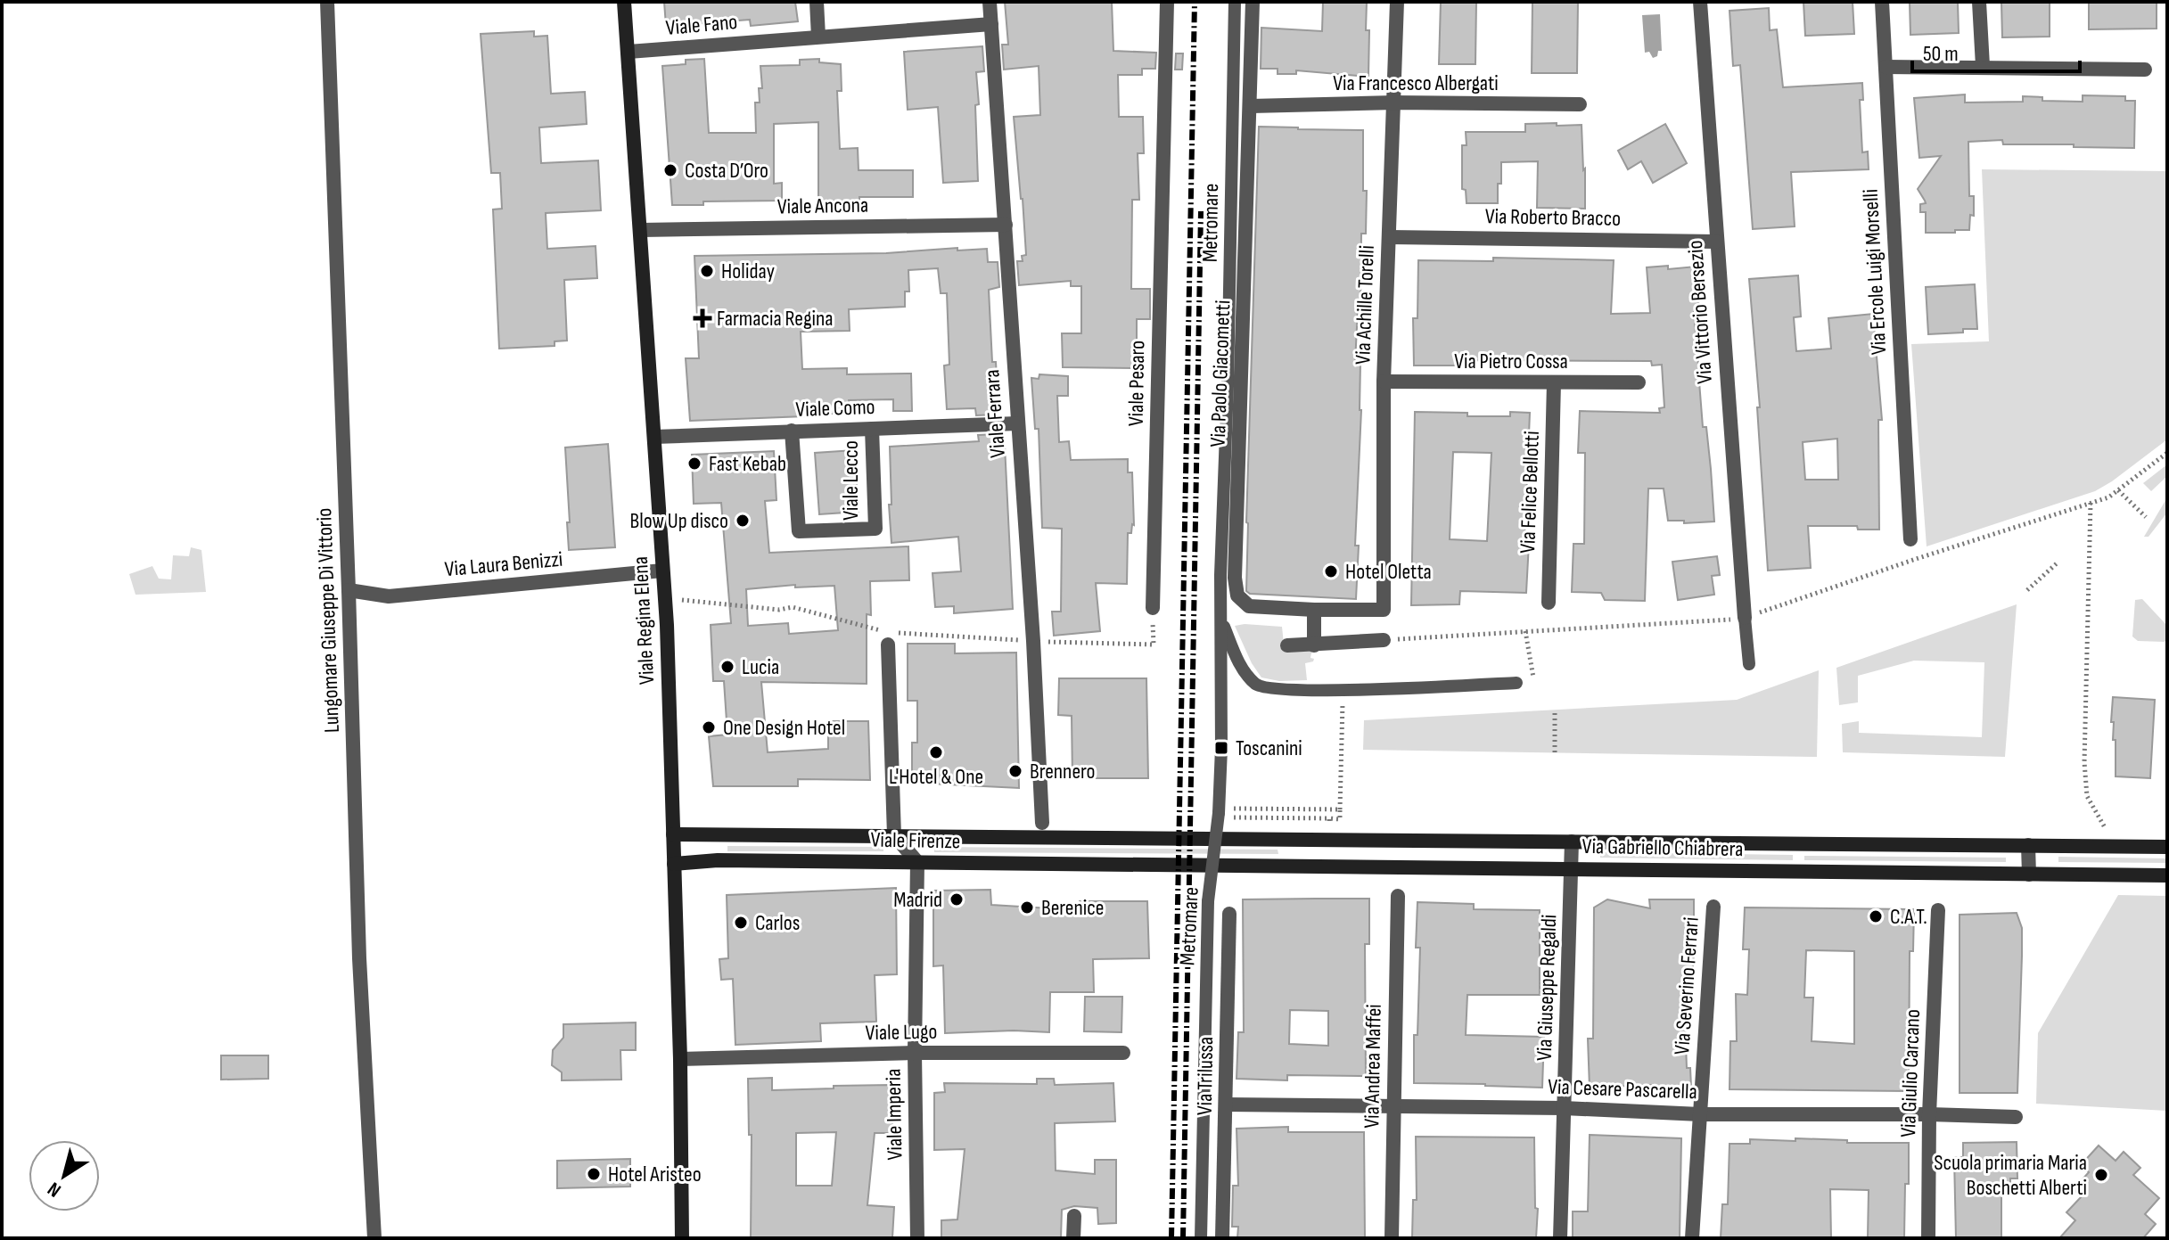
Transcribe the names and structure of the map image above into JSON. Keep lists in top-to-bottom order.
{
  "streets": {
    "street": [
      "Viale Fano",
      "Via Francesco Albergati",
      "Viale Ancona",
      "Via Roberto Bracco",
      "Via Ercole Luigi Morselli",
      "Via Achille Torelli",
      "Via Vittorio Bersezio",
      "Via Pietro Cossa",
      "Via Paolo Giacometti",
      "Viale Pesaro",
      "Viale Como",
      "Viale Ferrara",
      "Viale Lecco",
      "Via Felice Bellotti",
      "Via Laura Benizzi",
      "Lungomare Giuseppe Di Vittorio",
      "Viale Regina Elena",
      "Viale Firenze",
      "Via Gabriello Chiabrera",
      "Via Severino Ferrari",
      "Via Giuseppe Regaldi",
      "Viale Lugo",
      "Via Andrea Maffei",
      "Via Giulio Carcano",
      "Via Trilussa",
      "Via Cesare Pascarella",
      "Viale Imperia"
    ],
    "lane": ["Metromare"]
  },
  "crossings": [
    ["Viale Fano", "Viale Ferrara"],
    ["Viale Fano", "Viale Regina Elena"],
    ["Via Francesco Albergati", "Via Achille Torelli"],
    ["Via Francesco Albergati", "Via Paolo Giacometti"],
    ["Viale Ancona", "Viale Ferrara"],
    ["Viale Ancona", "Viale Regina Elena"],
    ["Via Roberto Bracco", "Via Achille Torelli"],
    ["Via Roberto Bracco", "Via Vittorio Bersezio"],
    ["Via Achille Torelli", "Via Pietro Cossa"],
    ["Via Achille Torelli", "Via Paolo Giacometti"],
    ["Via Pietro Cossa", "Via Felice Bellotti"],
    ["Viale Como", "Viale Ferrara"],
    ["Viale Como", "Viale Lecco"],
    ["Viale Como", "Viale Regina Elena"],
    ["Via Laura Benizzi", "Lungomare Giuseppe Di Vittorio"],
    ["Via Laura Benizzi", "Viale Regina Elena"],
    ["Viale Regina Elena", "Viale Firenze"],
    ["Viale Regina Elena", "Viale Lugo"],
    ["Viale Firenze", "Via Gabriello Chiabrera"],
    ["Viale Firenze", "Viale Imperia"],
    ["Via Gabriello Chiabrera", "Via Giuseppe Regaldi"],
    ["Via Severino Ferrari", "Via Cesare Pascarella"],
    ["Via Giuseppe Regaldi", "Via Cesare Pascarella"],
    ["Viale Lugo", "Viale Imperia"],
    ["Via Andrea Maffei", "Via Cesare Pascarella"],
    ["Via Giulio Carcano", "Via Cesare Pascarella"],
    ["Via Trilussa", "Via Cesare Pascarella"]
  ],
  "places": {
    "other": [
      "Costa D’Oro",
      "Holiday",
      "Fast Kebab",
      "Blow Up disco",
      "Hotel Oletta",
      "Lucia",
      "One Design Hotel",
      "L'Hotel & One",
      "Brennero",
      "Madrid",
      "Berenice",
      "C.A.T.",
      "Carlos",
      "Hotel Aristeo",
      "Scuola primaria Maria Boschetti Alberti"
    ],
    "health": ["Farmacia Regina"],
    "transit": ["Toscanini"]
  },
  "scale_bar": "50 m",
  "north": "bottom left"
}
